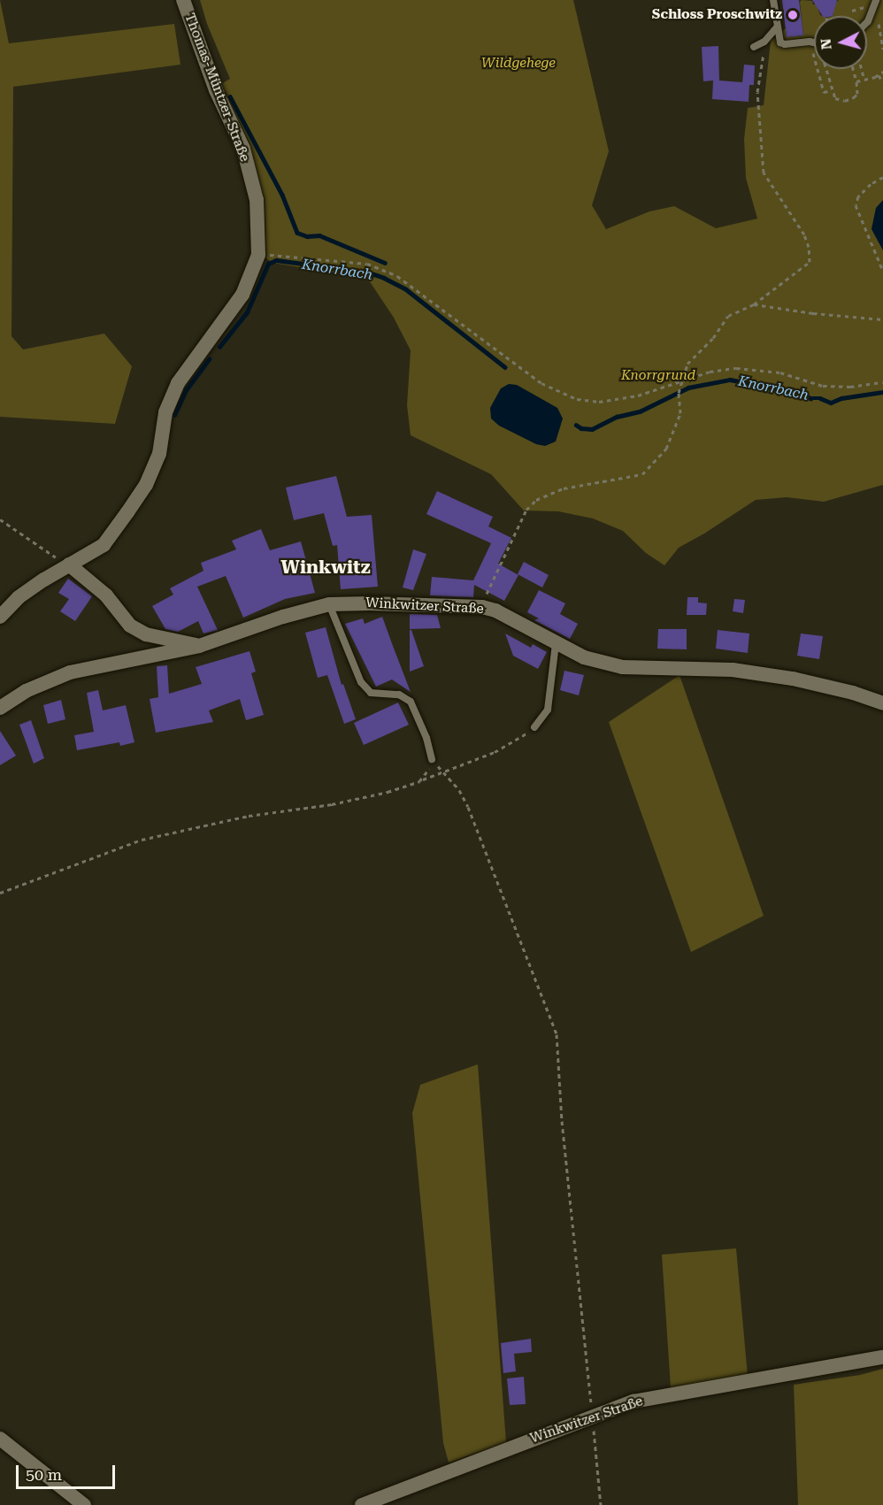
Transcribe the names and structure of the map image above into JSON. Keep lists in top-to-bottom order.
{
  "streets": {
    "street": ["Thomas-Müntzer-Straße", "Winkwitzer Straße"]
  },
  "districts": ["Winkwitz"],
  "water": ["Knorrbach"],
  "parks": ["Wildgehege", "Knorrgrund"],
  "places": ["Schloss Proschwitz"],
  "scale_bar": "50 m",
  "north": "left"
}
